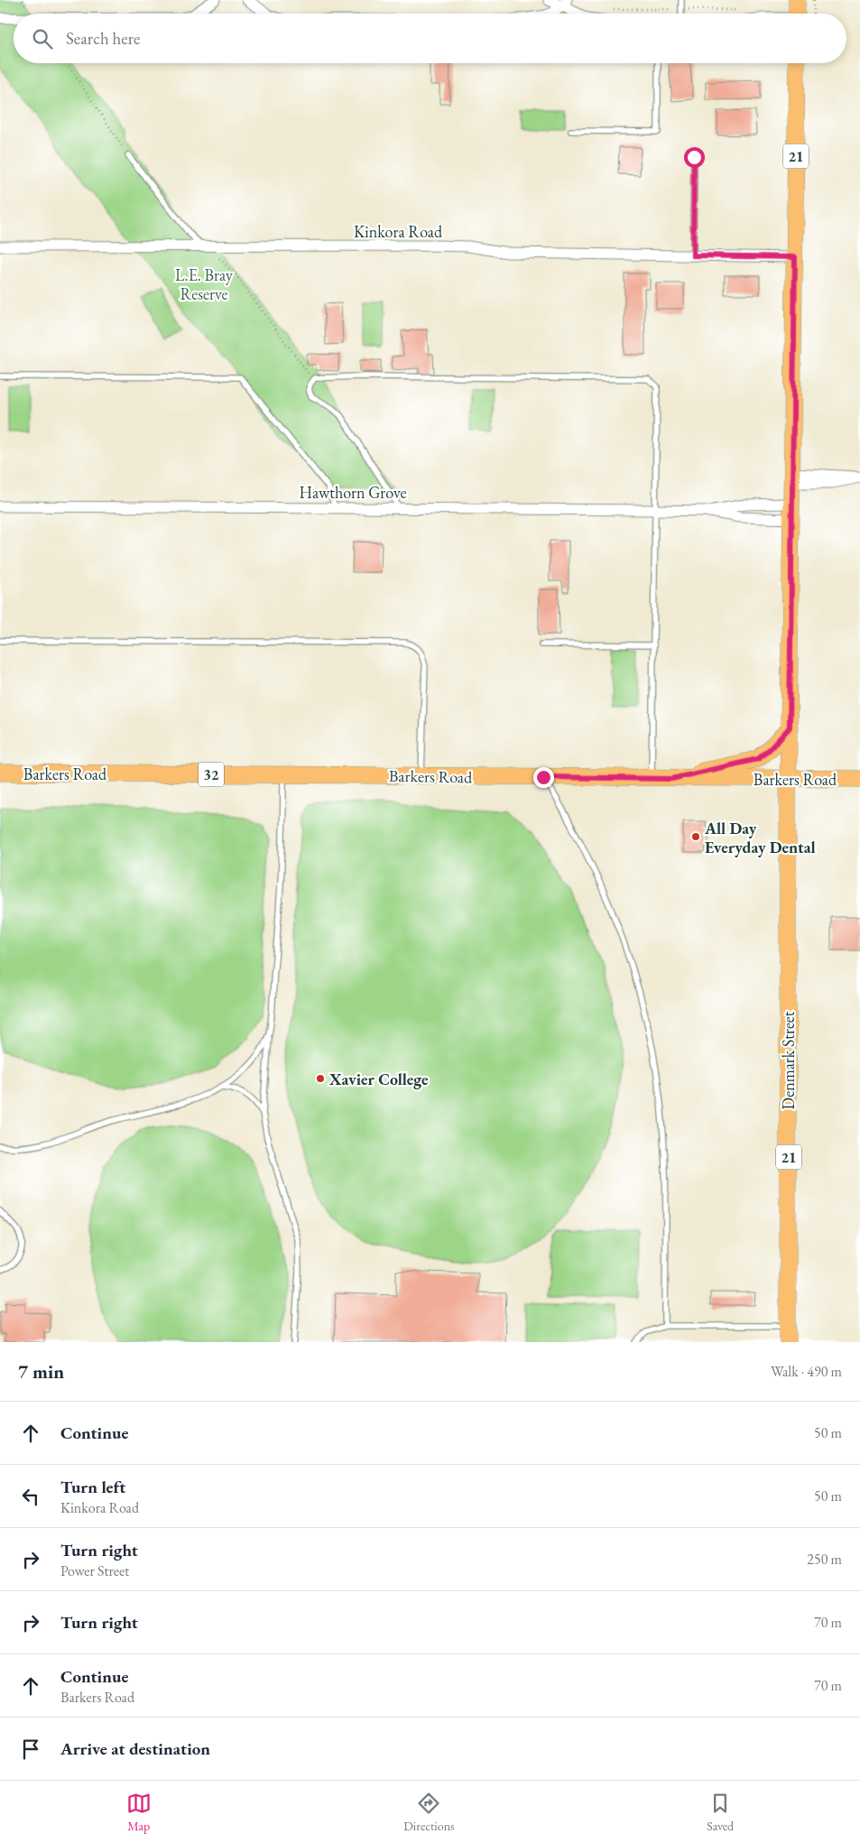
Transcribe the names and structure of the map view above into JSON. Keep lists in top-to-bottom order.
{
  "streets": {
    "main road": [
      "21",
      "Barkers Road",
      "32",
      "Denmark Street"
    ],
    "street": ["Kinkora Road", "Hawthorn Grove"]
  },
  "crossings": [
    ["21", "Kinkora Road"],
    ["21", "Hawthorn Grove"],
    ["21", "Barkers Road"],
    ["21", "Denmark Street"],
    ["Barkers Road", "Denmark Street"]
  ],
  "parks": ["L.E. Bray Reserve"],
  "places": ["All Day Everyday Dental", "Xavier College"],
  "page": {
    "search": "Search here",
    "heading": ["7 min", "Walk · 490 m"],
    "list": [
      ["Continue", "50 m"],
      ["Turn left", "Kinkora Road", "50 m"],
      ["Turn right", "Power Street", "250 m"],
      ["Turn right", "70 m"],
      ["Continue", "Barkers Road", "70 m"],
      "Arrive at destination"
    ],
    "nav": ["Map", "Directions", "Saved"]
  }
}
